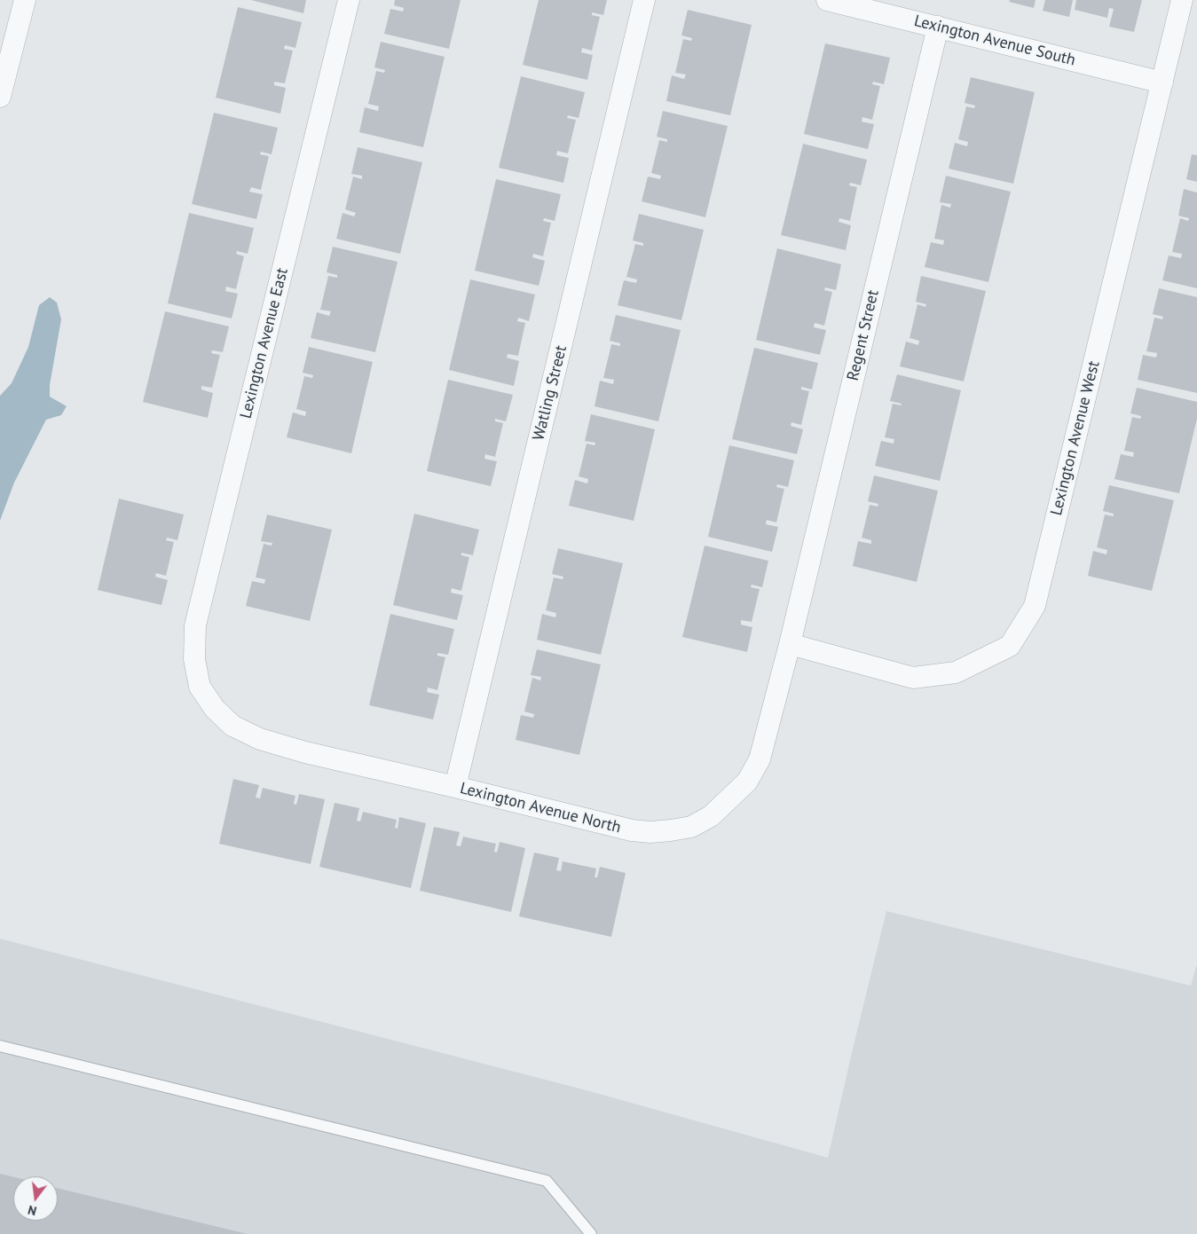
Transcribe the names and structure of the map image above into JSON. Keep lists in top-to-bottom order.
{
  "streets": {
    "street": [
      "Lexington Avenue South",
      "Regent Street",
      "Lexington Avenue East",
      "Watling Street",
      "Lexington Avenue West",
      "Lexington Avenue North"
    ]
  },
  "crossings": [
    ["Lexington Avenue South", "Regent Street"],
    ["Lexington Avenue South", "Lexington Avenue West"],
    ["Regent Street", "Lexington Avenue West"],
    ["Regent Street", "Lexington Avenue North"],
    ["Lexington Avenue East", "Lexington Avenue North"],
    ["Watling Street", "Lexington Avenue North"],
    ["Lexington Avenue West", "Lexington Avenue North"]
  ],
  "north": "bottom"
}
